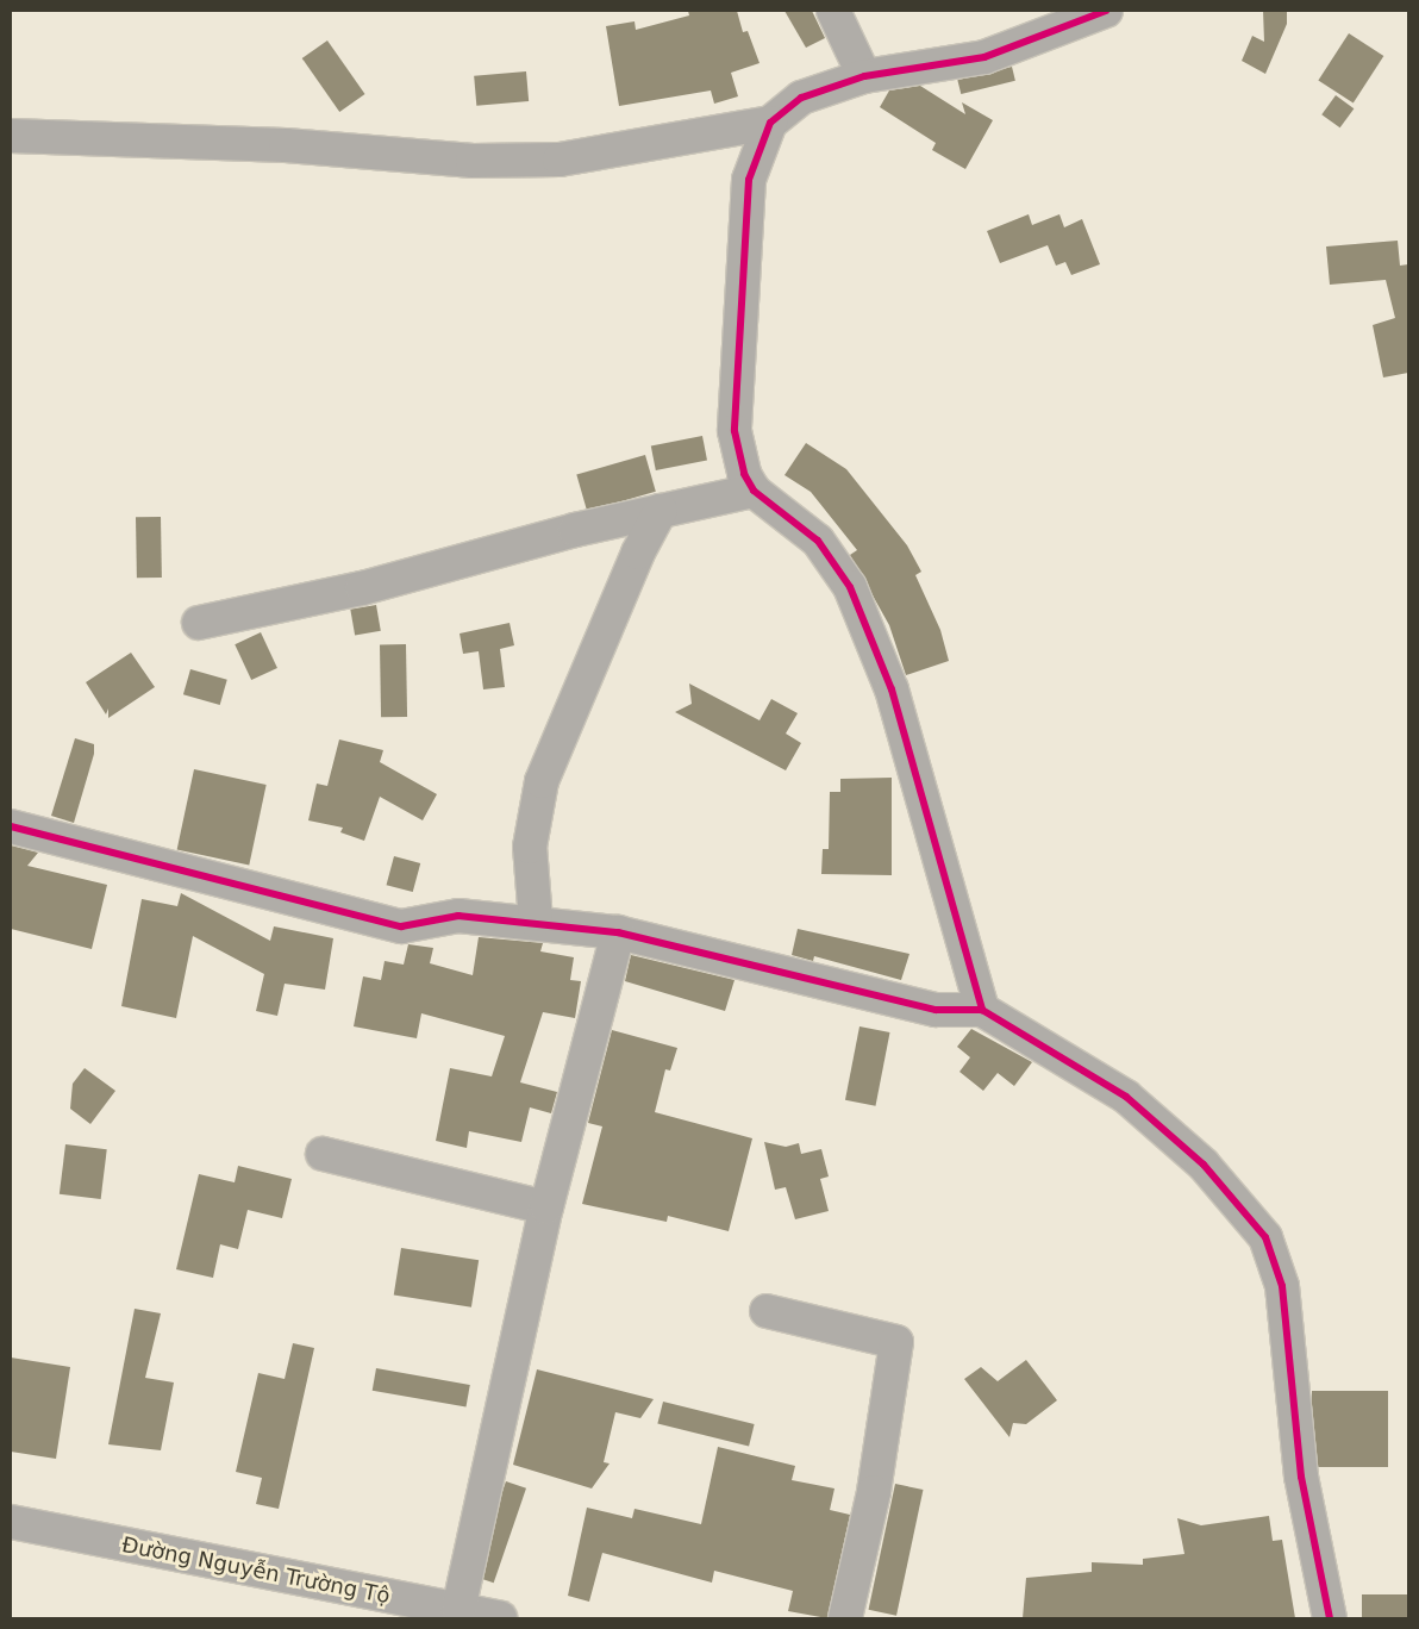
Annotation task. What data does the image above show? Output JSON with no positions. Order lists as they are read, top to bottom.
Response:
{
  "streets": {
    "street": ["Đường Nguyễn Trường Tộ"]
  }
}
